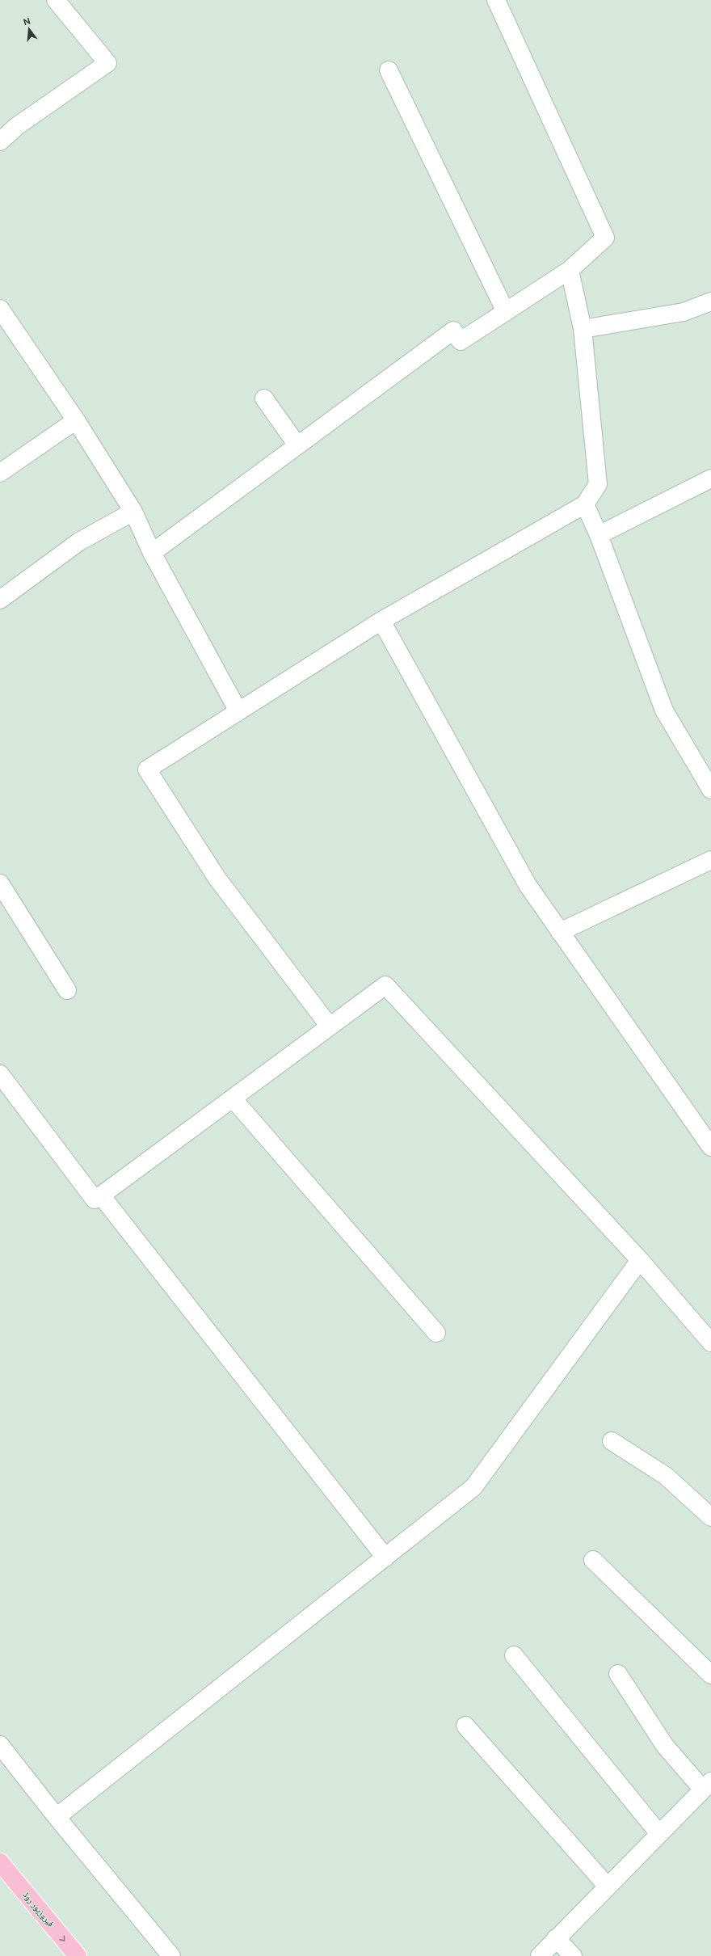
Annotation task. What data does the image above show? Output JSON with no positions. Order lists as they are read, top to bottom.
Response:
{
  "streets": {
    "highway": ["فیروزپور روڈ"]
  },
  "one_way": ["فیروزپور روڈ"],
  "north": "top"
}
